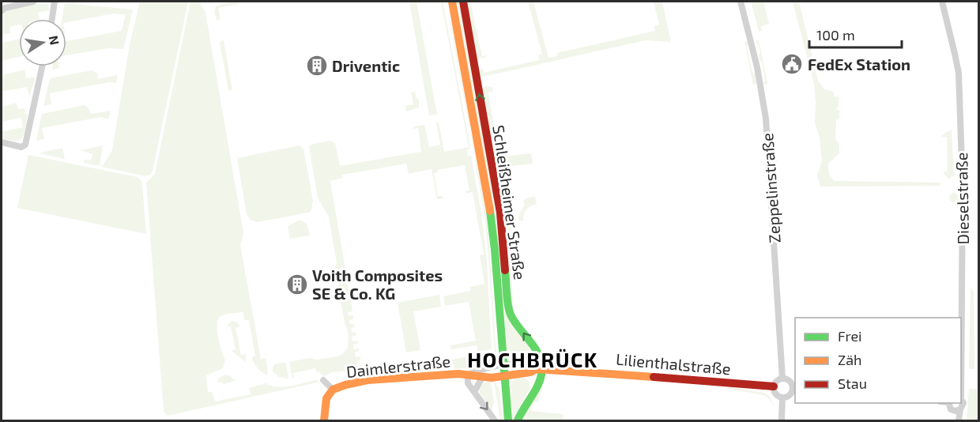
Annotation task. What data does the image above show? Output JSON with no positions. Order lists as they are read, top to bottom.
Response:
{
  "streets": {
    "street": [
      "Zeppelinstraße",
      "Dieselstraße",
      "Schleißheimer Straße",
      "Lilienthalstraße",
      "Daimlerstraße"
    ]
  },
  "crossings": [
    ["Zeppelinstraße", "Lilienthalstraße"],
    ["Schleißheimer Straße", "Lilienthalstraße"],
    ["Schleißheimer Straße", "Daimlerstraße"],
    ["Lilienthalstraße", "Daimlerstraße"]
  ],
  "districts": ["HOCHBRÜCK"],
  "places": {
    "public building": ["FedEx Station"],
    "building": ["Driventic", "Voith Composites SE & Co. KG"]
  },
  "legend": ["Frei", "Zäh", "Stau"],
  "scale_bar": "100 m",
  "north": "right"
}
